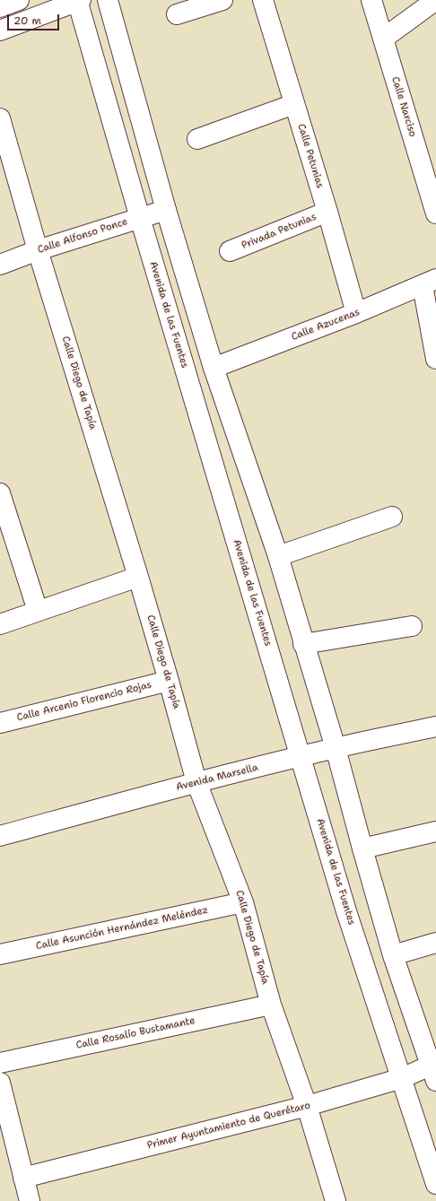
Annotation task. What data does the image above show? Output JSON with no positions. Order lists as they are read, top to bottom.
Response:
{
  "streets": {
    "street": [
      "Calle Narciso",
      "Calle Petunias",
      "Privada Petunias",
      "Calle Alfonso Ponce",
      "Avenida de las Fuentes",
      "Calle Azucenas",
      "Calle Diego de Tapía",
      "Calle Arcenio Florencio Rojas",
      "Avenida Marsella",
      "Calle Asunción Hernández Meléndez",
      "Calle Rosalío Bustamante",
      "Primer Ayuntamiento de Querétaro"
    ]
  },
  "crossings": [
    ["Calle Petunias", "Privada Petunias"],
    ["Calle Petunias", "Calle Azucenas"],
    ["Calle Alfonso Ponce", "Avenida de las Fuentes"],
    ["Calle Alfonso Ponce", "Calle Diego de Tapía"],
    ["Avenida de las Fuentes", "Avenida Marsella"],
    ["Avenida de las Fuentes", "Primer Ayuntamiento de Querétaro"],
    ["Calle Diego de Tapía", "Calle Arcenio Florencio Rojas"],
    ["Calle Diego de Tapía", "Avenida Marsella"],
    ["Calle Diego de Tapía", "Calle Asunción Hernández Meléndez"],
    ["Calle Diego de Tapía", "Calle Rosalío Bustamante"],
    ["Calle Diego de Tapía", "Primer Ayuntamiento de Querétaro"]
  ],
  "scale_bar": "20 m"
}
